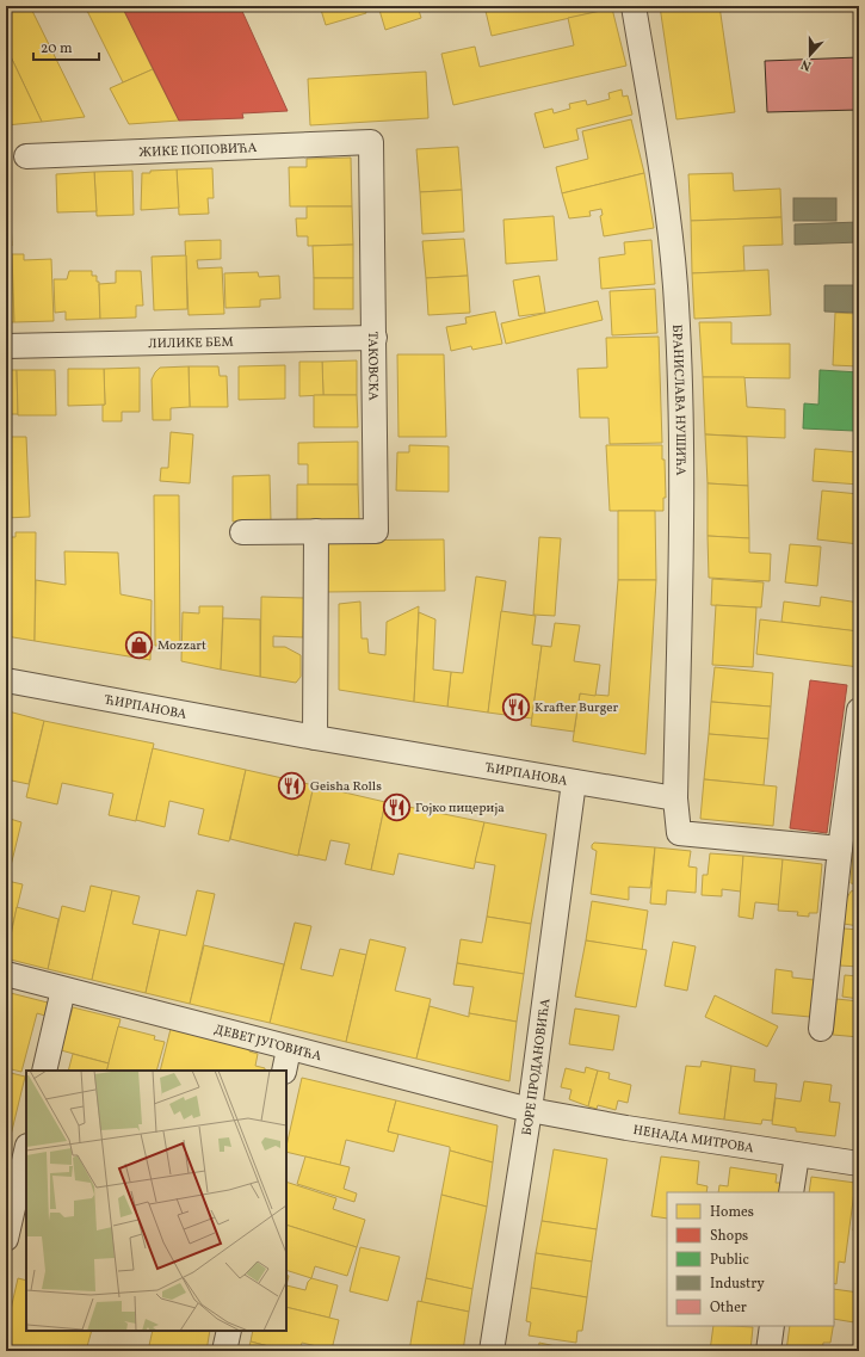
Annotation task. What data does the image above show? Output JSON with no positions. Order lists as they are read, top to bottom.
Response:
{
  "streets": {
    "street": [
      "ЖИКЕ ПОПОВИЋА",
      "ЛИЛИКЕ БЕМ",
      "ТАКОВСКА",
      "БРАНИСЛАВА НУШИЋА",
      "ЋИРПАНОВА",
      "ДЕВЕТ ЈУГОВИЋА",
      "БОРЕ ПРОДАНОВИЋА",
      "НЕНАДА МИТРОВА"
    ]
  },
  "crossings": [
    ["ЖИКЕ ПОПОВИЋА", "ТАКОВСКА"],
    ["ЛИЛИКЕ БЕМ", "ТАКОВСКА"],
    ["БРАНИСЛАВА НУШИЋА", "ЋИРПАНОВА"],
    ["ЋИРПАНОВА", "БОРЕ ПРОДАНОВИЋА"],
    ["ДЕВЕТ ЈУГОВИЋА", "БОРЕ ПРОДАНОВИЋА"],
    ["ДЕВЕТ ЈУГОВИЋА", "НЕНАДА МИТРОВА"],
    ["БОРЕ ПРОДАНОВИЋА", "НЕНАДА МИТРОВА"]
  ],
  "places": {
    "shop": ["Mozzart"],
    "restaurant": ["Krafter Burger", "Geisha Rolls", "Гојко пицерија"]
  },
  "legend": [
    "Homes",
    "Shops",
    "Public",
    "Industry",
    "Other"
  ],
  "scale_bar": "20 m",
  "north": "bottom"
}
